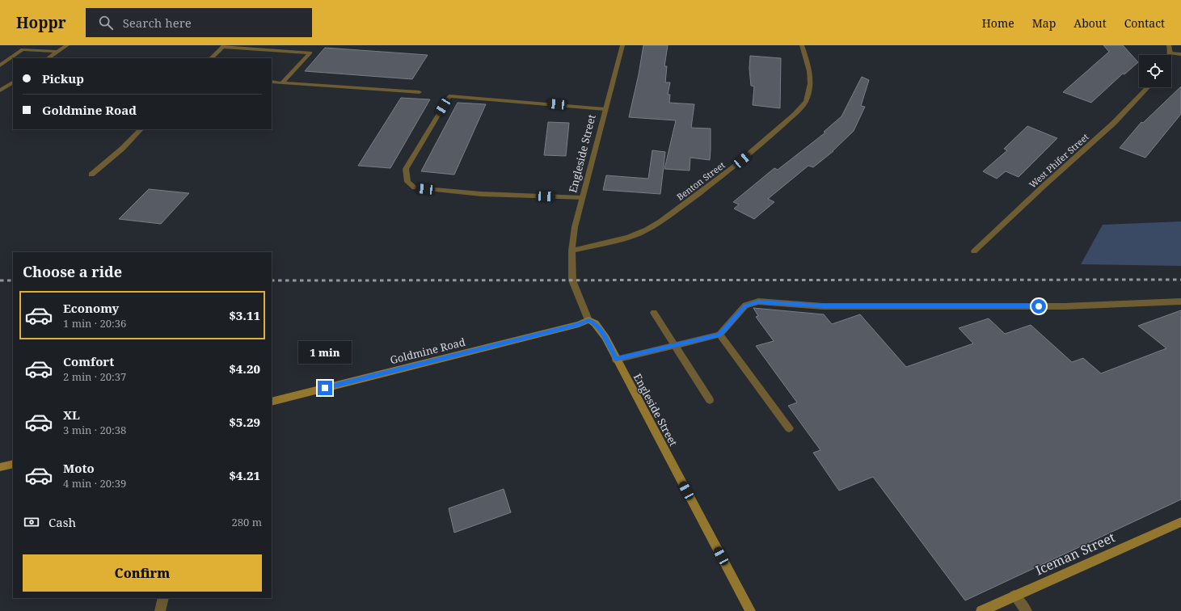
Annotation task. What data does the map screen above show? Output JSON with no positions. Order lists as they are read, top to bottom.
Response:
{
  "streets": {
    "main road": ["Engleside Street", "Goldmine Road", "Iceman Street"],
    "street": ["West Phifer Street", "Benton Street"]
  },
  "crossings": [
    ["Engleside Street", "Benton Street"],
    ["Engleside Street", "Goldmine Road"]
  ],
  "page": {
    "header": "Hoppr",
    "search": "Search here",
    "nav": [
      "Home",
      "Map",
      "About",
      "Contact"
    ],
    "banner": ["Pickup", "Goldmine Road"],
    "heading": "Choose a ride",
    "list": [
      {
        "name": "Economy",
        "note": "1 min · 20:36",
        "value": "$3.11"
      },
      {
        "name": "Comfort",
        "note": "2 min · 20:37",
        "value": "$4.20"
      },
      {
        "name": "XL",
        "note": "3 min · 20:38",
        "value": "$5.29"
      },
      {
        "name": "Moto",
        "note": "4 min · 20:39",
        "value": "$4.21"
      }
    ],
    "bubble": "1 min",
    "pay": ["Cash", "280 m"],
    "buttons": "Confirm"
  }
}
